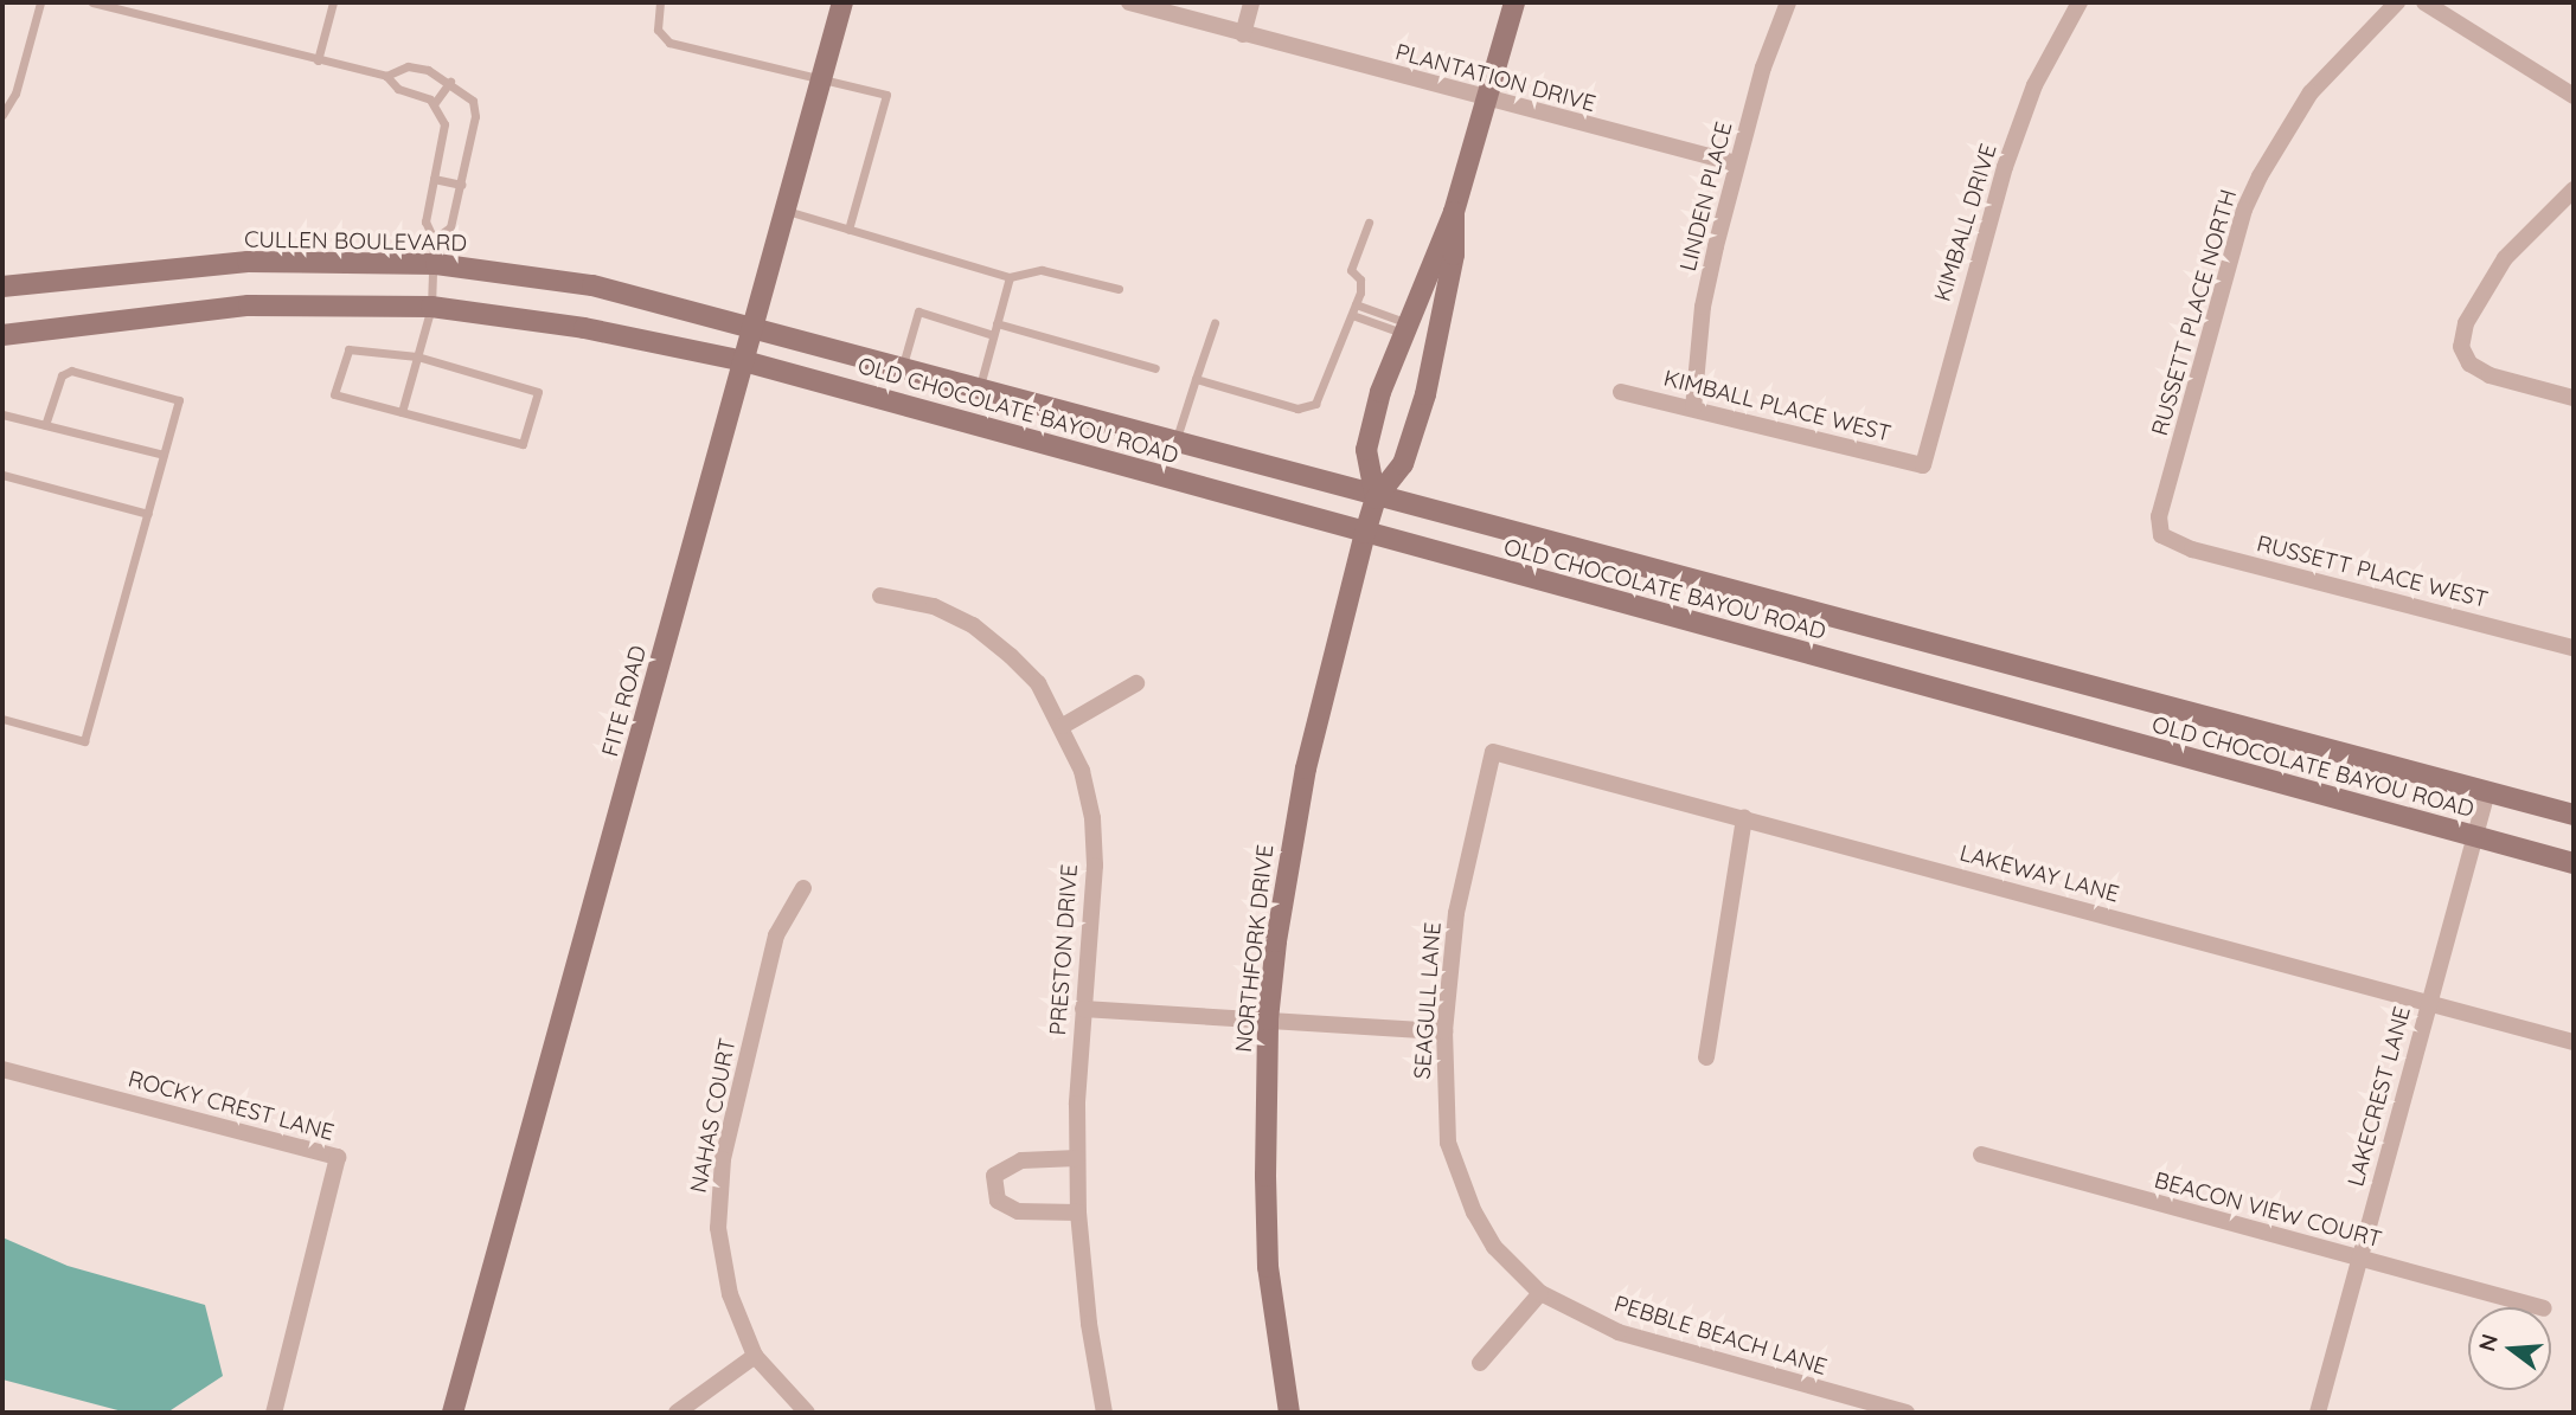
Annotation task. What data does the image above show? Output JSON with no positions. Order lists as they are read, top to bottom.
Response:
{
  "streets": {
    "main road": [
      "CULLEN BOULEVARD",
      "OLD CHOCOLATE BAYOU ROAD",
      "FITE ROAD",
      "NORTHFORK DRIVE"
    ],
    "street": [
      "PLANTATION DRIVE",
      "LINDEN PLACE",
      "KIMBALL DRIVE",
      "RUSSETT PLACE NORTH",
      "KIMBALL PLACE WEST",
      "RUSSETT PLACE WEST",
      "LAKEWAY LANE",
      "PRESTON DRIVE",
      "SEAGULL LANE",
      "LAKECREST LANE",
      "ROCKY CREST LANE",
      "NAHAS COURT",
      "BEACON VIEW COURT",
      "PEBBLE BEACH LANE"
    ]
  },
  "crossings": [
    ["PLANTATION DRIVE", "LINDEN PLACE"],
    ["PLANTATION DRIVE", "NORTHFORK DRIVE"],
    ["LINDEN PLACE", "KIMBALL PLACE WEST"],
    ["KIMBALL DRIVE", "KIMBALL PLACE WEST"],
    ["CULLEN BOULEVARD", "OLD CHOCOLATE BAYOU ROAD"],
    ["CULLEN BOULEVARD", "FITE ROAD"],
    ["RUSSETT PLACE NORTH", "RUSSETT PLACE WEST"],
    ["OLD CHOCOLATE BAYOU ROAD", "FITE ROAD"],
    ["OLD CHOCOLATE BAYOU ROAD", "NORTHFORK DRIVE"],
    ["OLD CHOCOLATE BAYOU ROAD", "LAKECREST LANE"],
    ["LAKEWAY LANE", "SEAGULL LANE"],
    ["LAKEWAY LANE", "LAKECREST LANE"],
    ["SEAGULL LANE", "PEBBLE BEACH LANE"],
    ["LAKECREST LANE", "BEACON VIEW COURT"]
  ],
  "north": "left"
}
